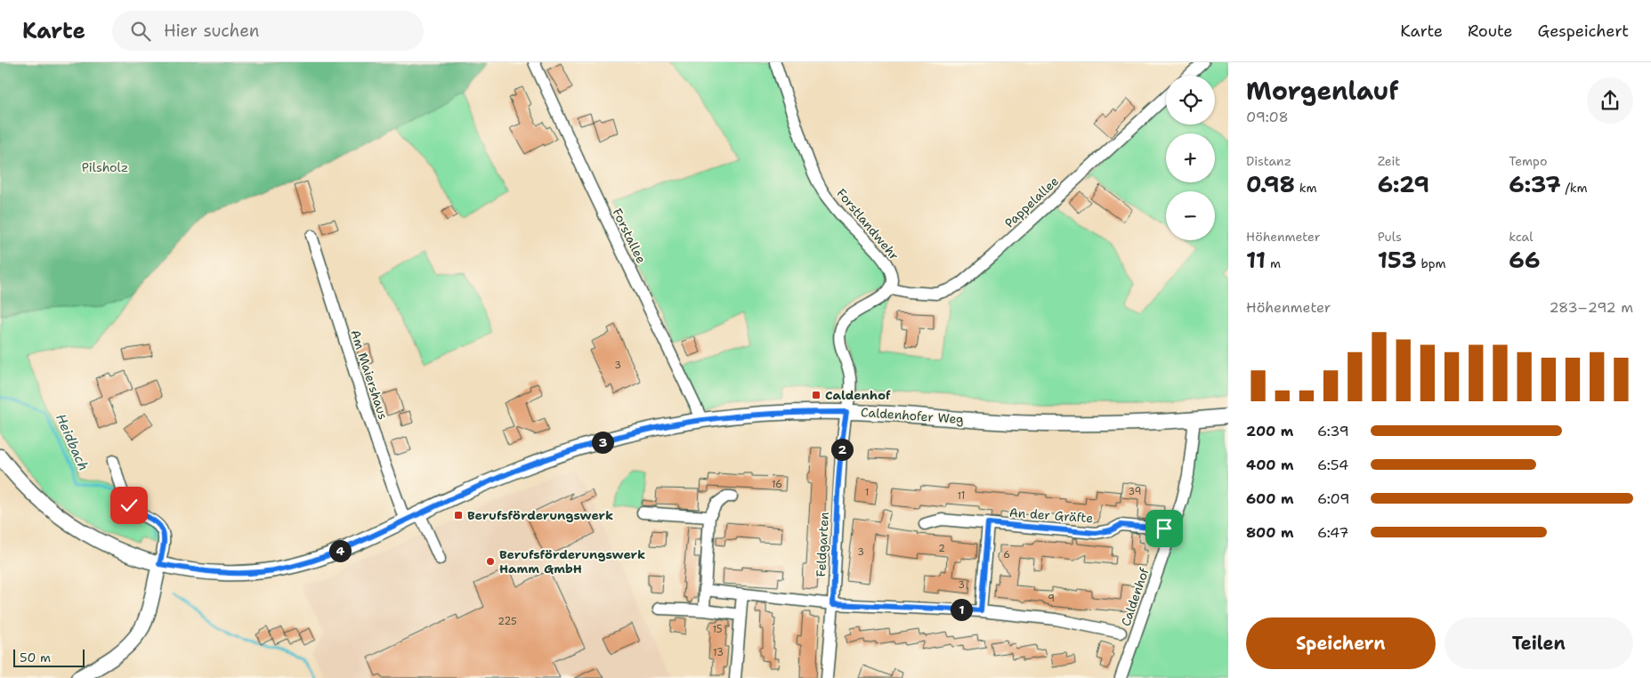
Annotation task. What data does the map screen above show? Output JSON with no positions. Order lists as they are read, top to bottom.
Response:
{
  "streets": {
    "main road": ["Caldenhofer Weg"],
    "street": [
      "Pappelallee",
      "Forstlandwehr",
      "Forstallee",
      "Am Maiershaus",
      "An der Gräfte",
      "Feldgarten",
      "Caldenhof"
    ]
  },
  "crossings": [
    ["Pappelallee", "Forstlandwehr"],
    ["Forstallee", "Caldenhofer Weg"],
    ["Am Maiershaus", "Caldenhofer Weg"],
    ["Caldenhofer Weg", "Feldgarten"],
    ["Caldenhofer Weg", "Caldenhof"],
    ["Feldgarten", "Caldenhof"]
  ],
  "water": ["Heidbach"],
  "parks": ["Pilsholz"],
  "places": {
    "transit": ["Caldenhof", "Berufsförderungswerk"],
    "other": ["Berufsförderungswerk Hamm GmbH"]
  },
  "house_numbers": [
    "3",
    "16",
    "39",
    "1",
    "11",
    "2",
    "3",
    "6",
    "3",
    "9",
    "225",
    "15",
    "13"
  ],
  "scale_bar": "50 m",
  "page": {
    "header": "Karte",
    "search": "Hier suchen",
    "nav": ["Karte", "Route", "Gespeichert"],
    "heading": ["Morgenlauf", "09:08"],
    "map_buttons": ["+", "−"],
    "stats": [
      ["Distanz", "0.98 km"],
      ["Zeit", "6:29"],
      ["Tempo", "6:37 /km"],
      ["Höhenmeter", "11 m"],
      ["Puls", "153 bpm"],
      ["kcal", "66"]
    ],
    "chart": ["Höhenmeter", "283–292 m"],
    "list": [
      {
        "name": "200 m",
        "note": "6:39"
      },
      {
        "name": "400 m",
        "note": "6:54"
      },
      {
        "name": "600 m",
        "note": "6:09"
      },
      {
        "name": "800 m",
        "note": "6:47"
      }
    ],
    "pins": [
      "3",
      "2",
      "4",
      "1"
    ],
    "buttons": ["Speichern", "Teilen"],
    "scale": "50 m"
  }
}
